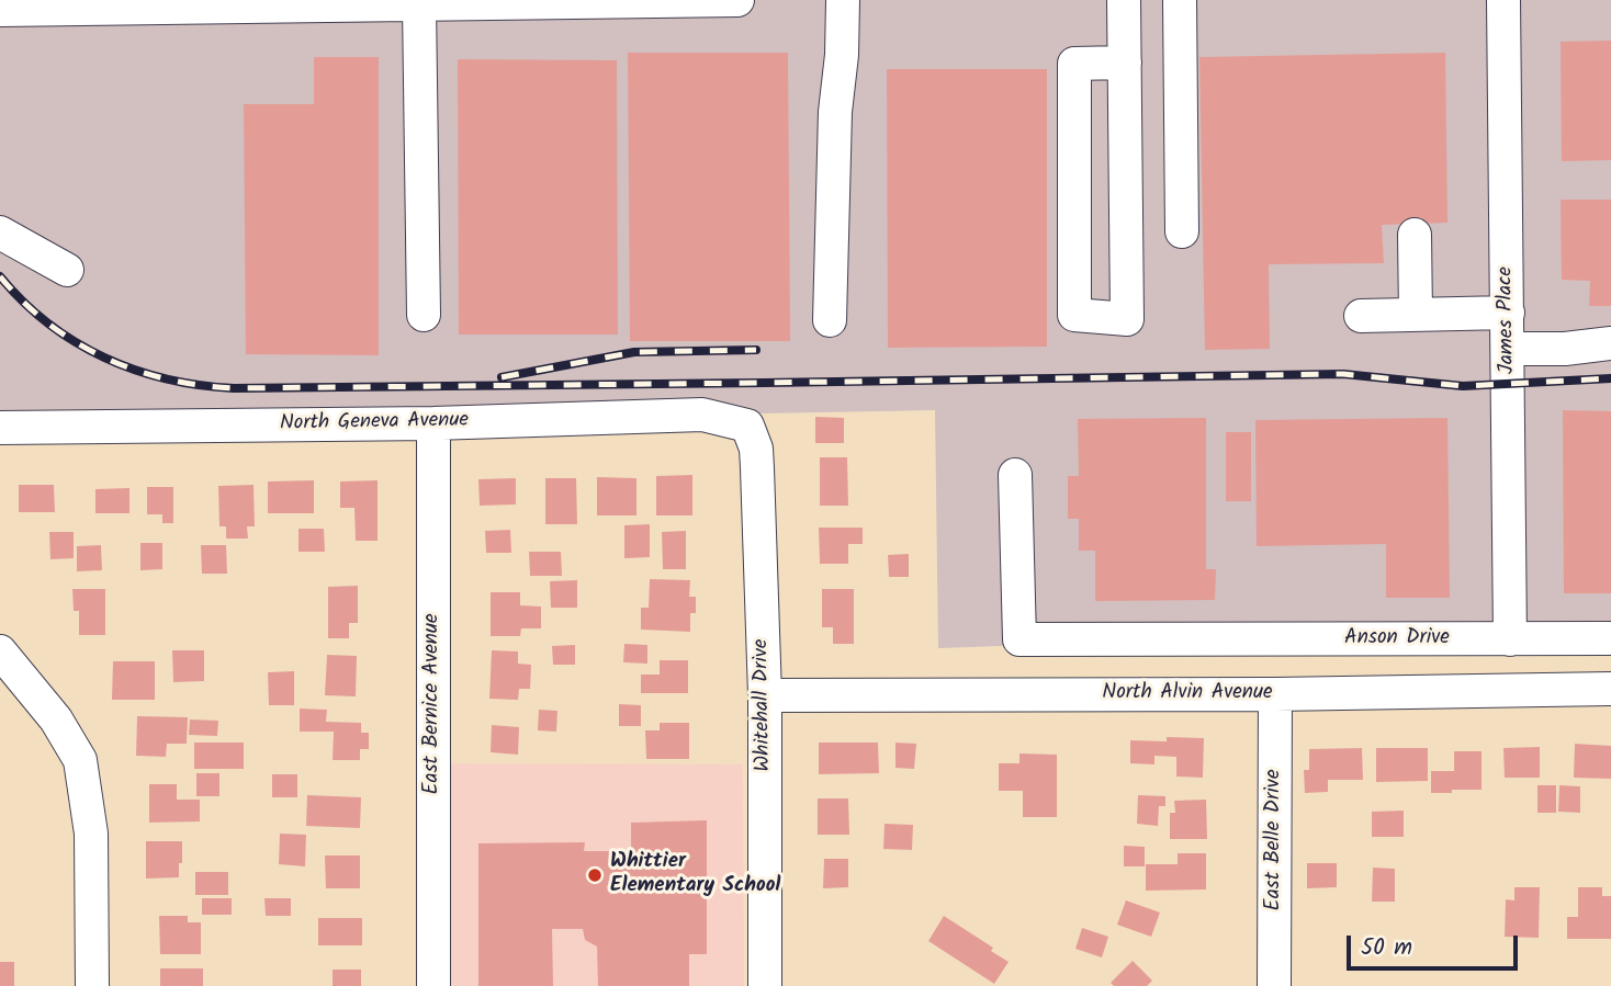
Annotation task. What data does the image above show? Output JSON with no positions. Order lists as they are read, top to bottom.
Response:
{
  "streets": {
    "street": [
      "James Place",
      "North Geneva Avenue",
      "Anson Drive",
      "North Alvin Avenue",
      "East Bernice Avenue",
      "Whitehall Drive",
      "East Belle Drive"
    ]
  },
  "crossings": [
    ["James Place", "Anson Drive"],
    ["North Geneva Avenue", "East Bernice Avenue"],
    ["North Geneva Avenue", "Whitehall Drive"],
    ["North Alvin Avenue", "Whitehall Drive"],
    ["North Alvin Avenue", "East Belle Drive"]
  ],
  "places": ["Whittier Elementary School"],
  "scale_bar": "50 m"
}
